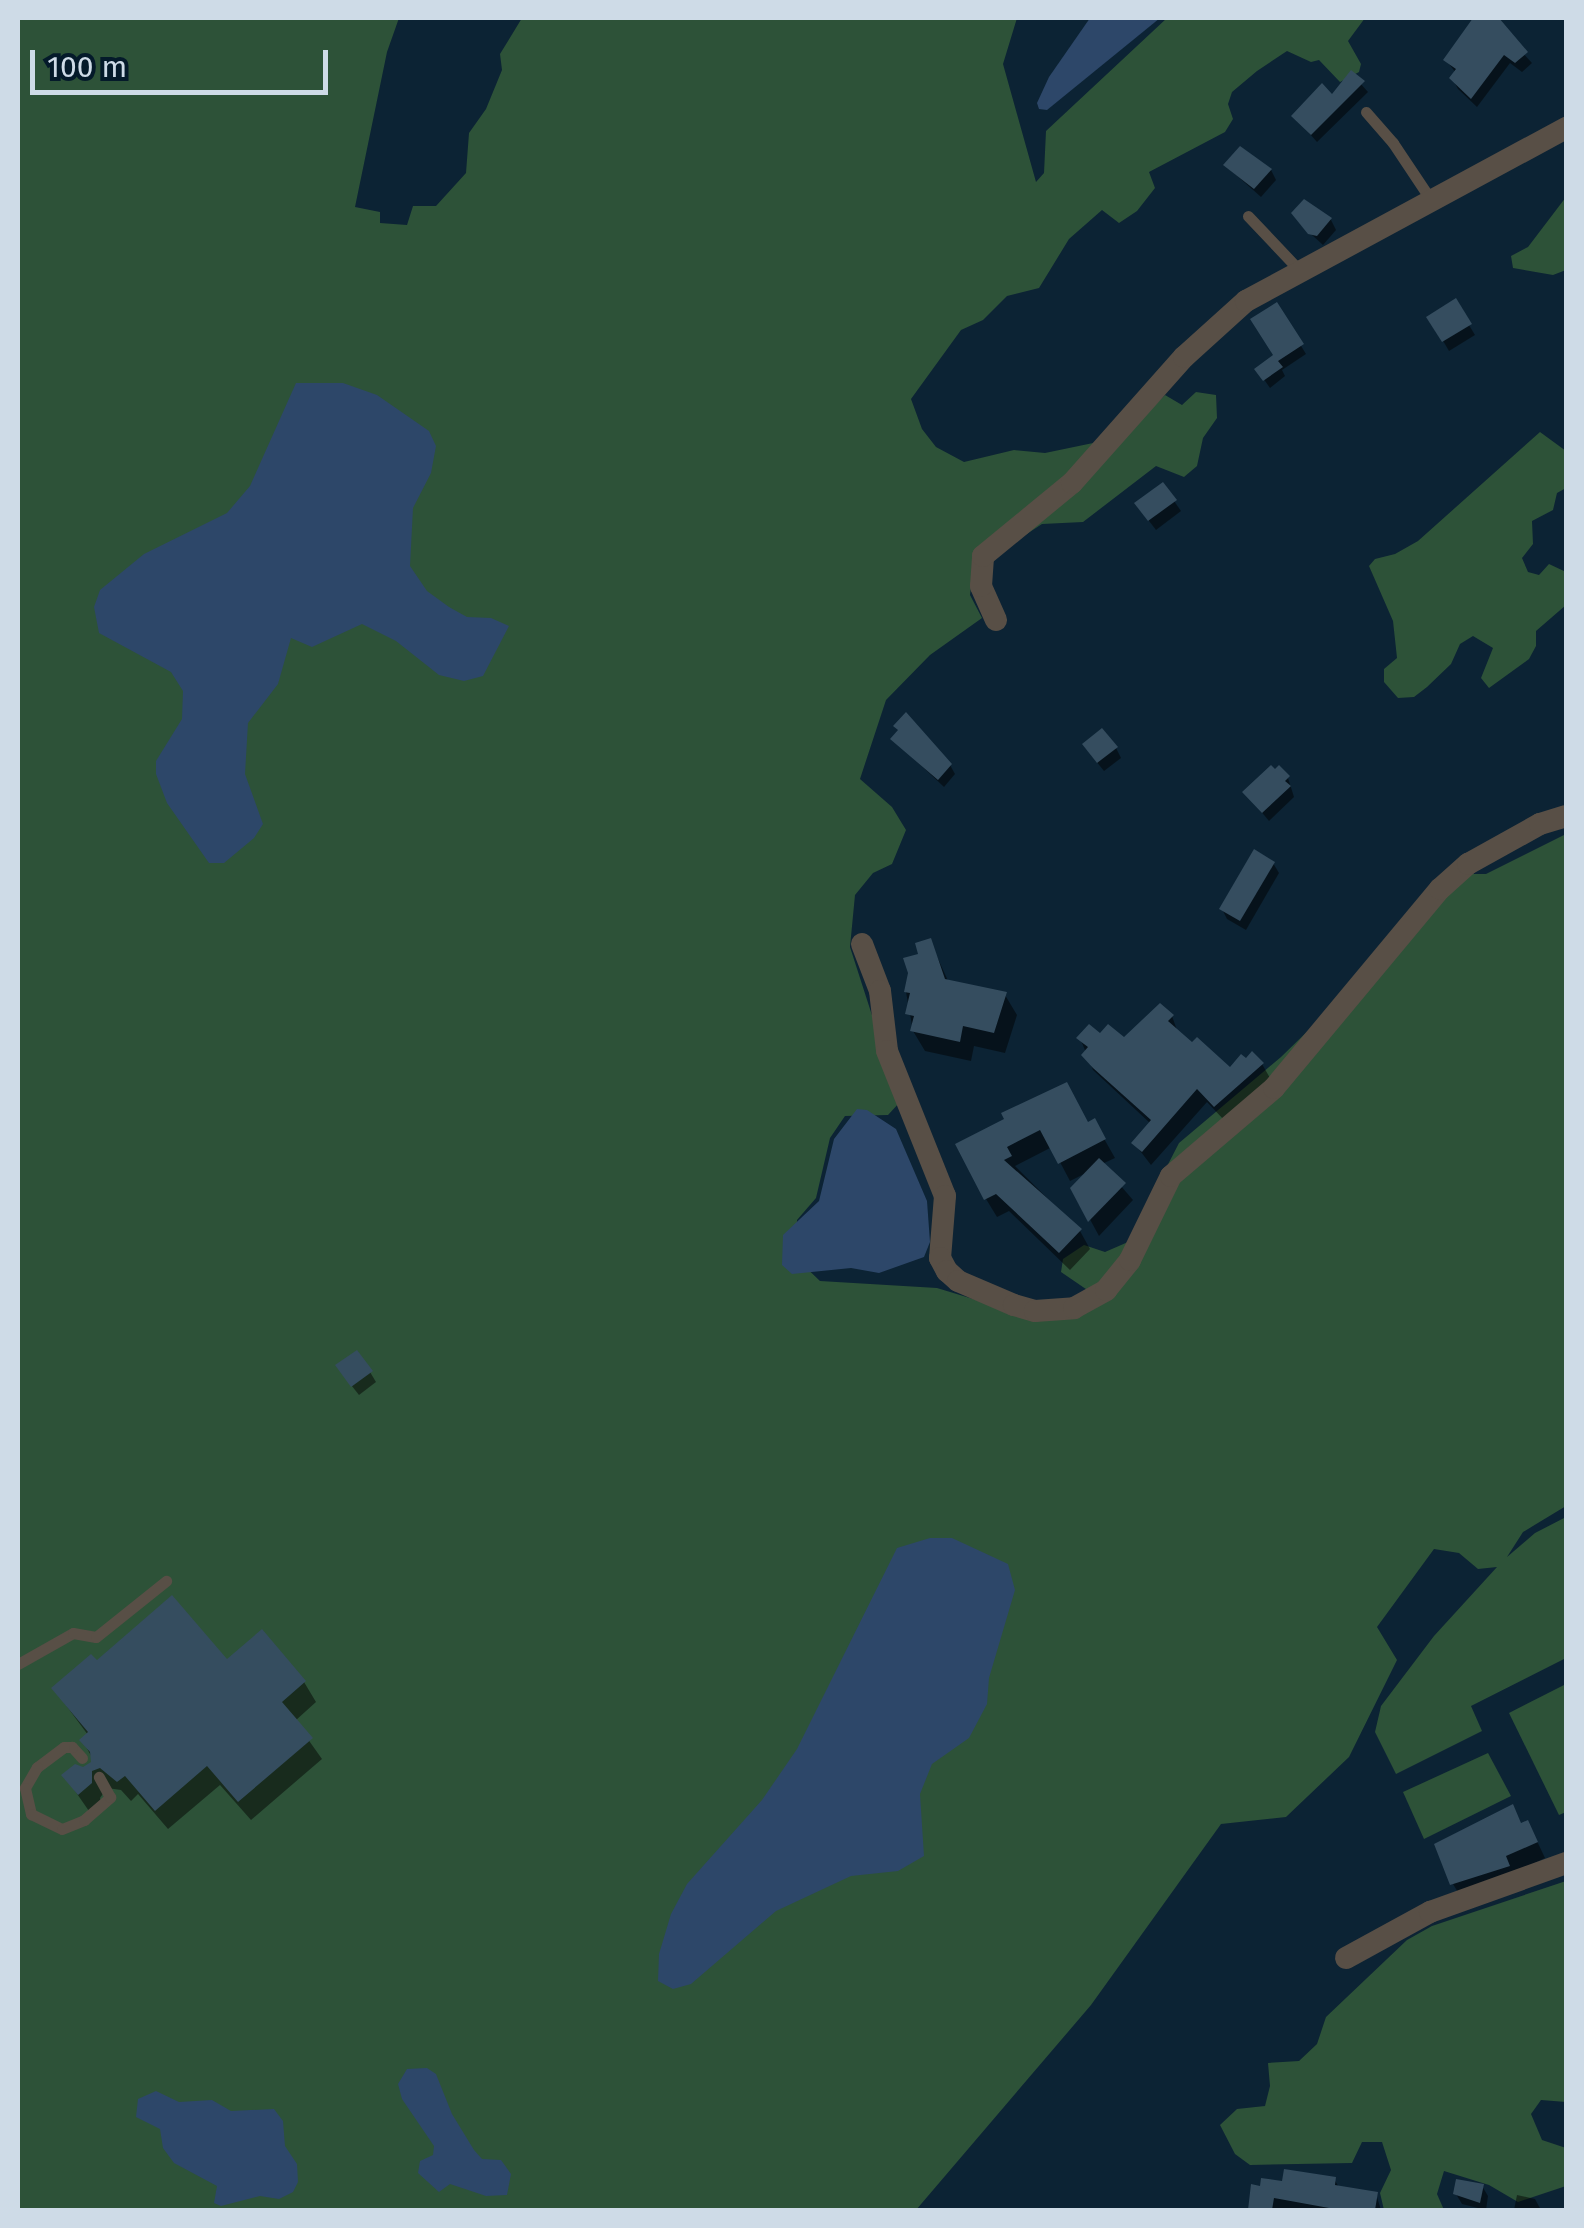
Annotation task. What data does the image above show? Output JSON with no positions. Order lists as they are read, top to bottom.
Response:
{
  "scale_bar": "100 m"
}
